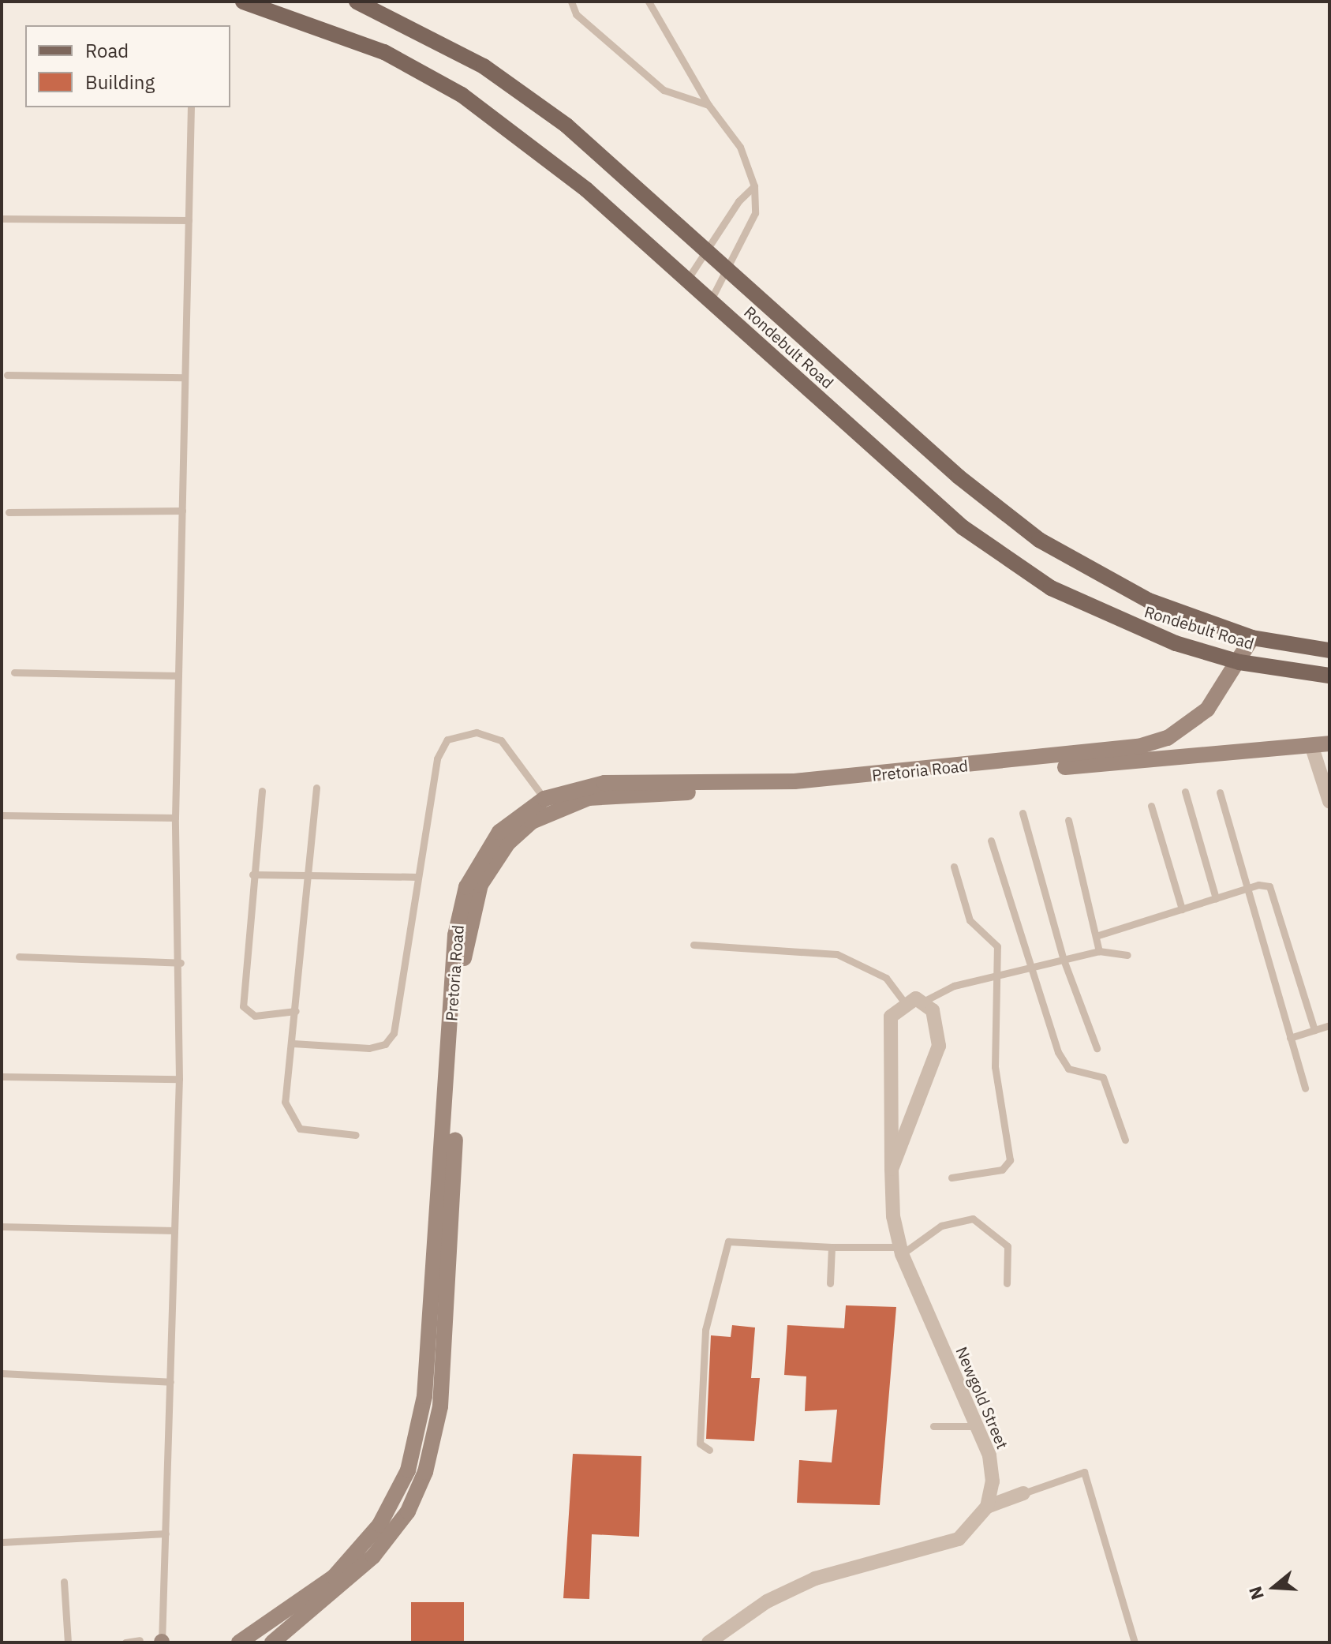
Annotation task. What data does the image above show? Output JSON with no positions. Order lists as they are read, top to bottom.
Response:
{
  "streets": {
    "main road": ["Rondebult Road"],
    "street": ["Pretoria Road", "Newgold Street"]
  },
  "legend": ["Road", "Building"],
  "north": "left"
}
